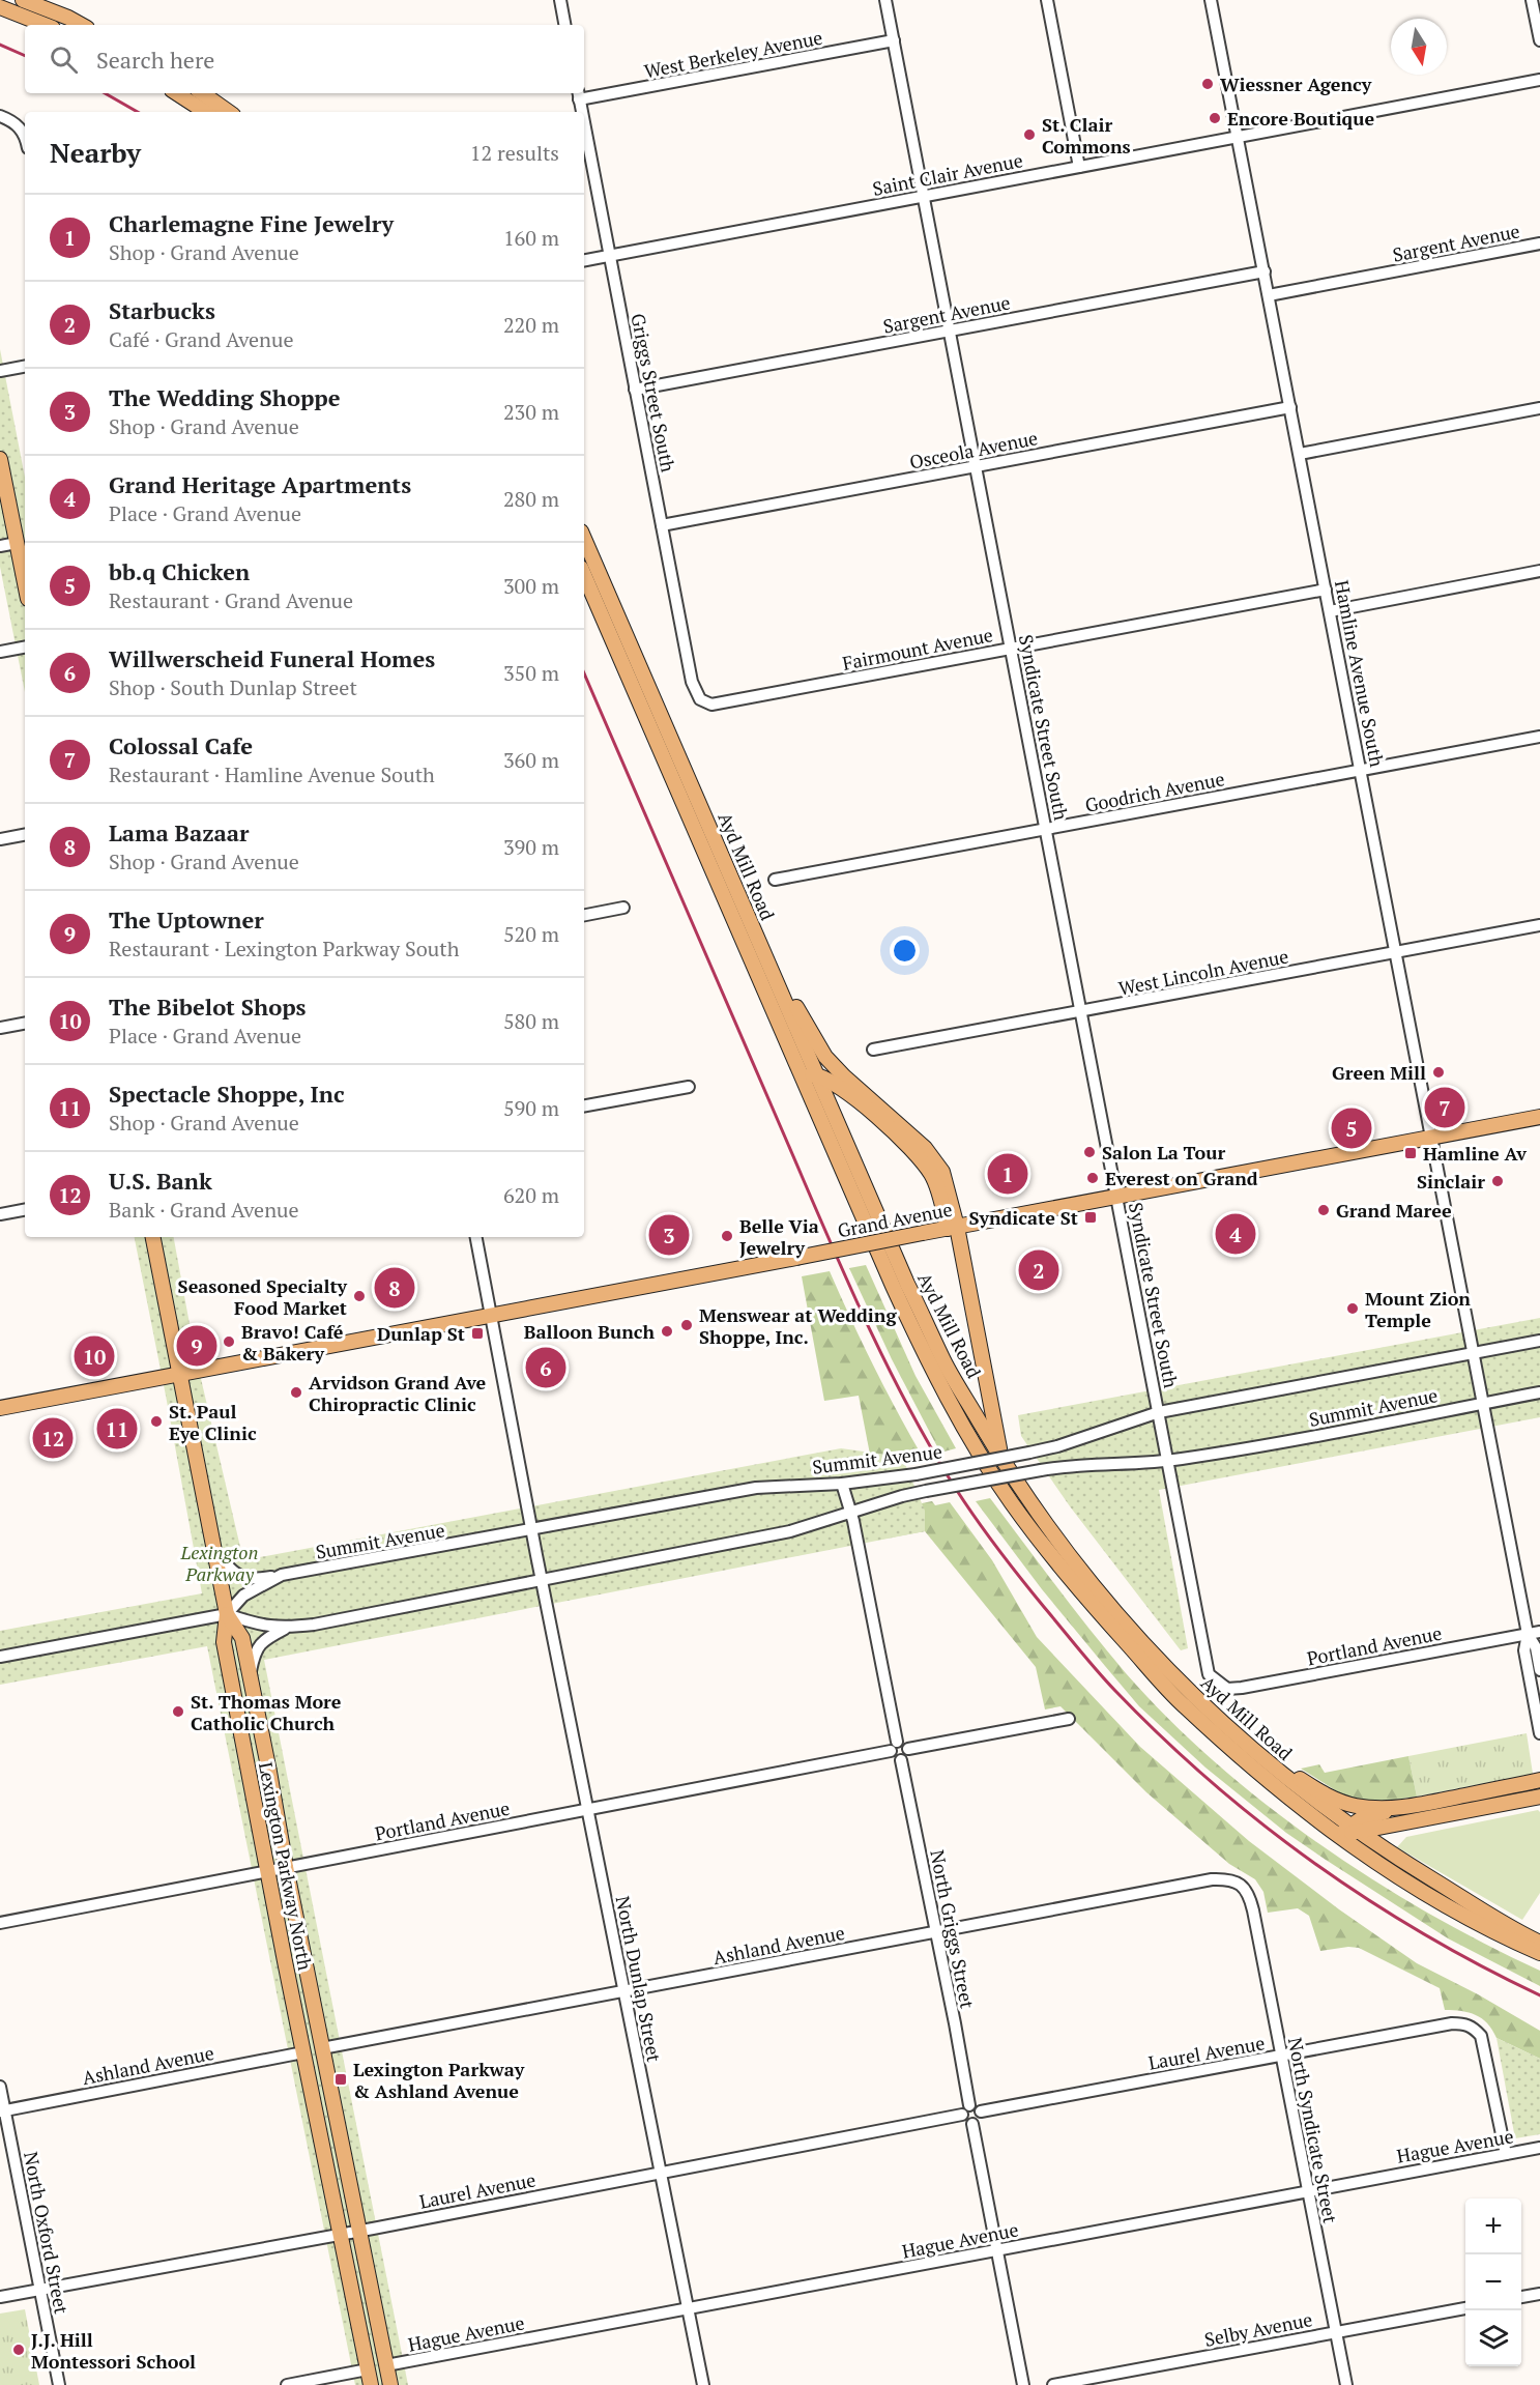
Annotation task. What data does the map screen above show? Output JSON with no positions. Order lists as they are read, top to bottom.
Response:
{
  "streets": {
    "main road": ["Ayd Mill Road", "Grand Avenue", "Lexington Parkway North"],
    "street": [
      "West Berkeley Avenue",
      "Saint Clair Avenue",
      "Sargent Avenue",
      "Griggs Street South",
      "Osceola Avenue",
      "Fairmount Avenue",
      "Hamline Avenue South",
      "Syndicate Street South",
      "Goodrich Avenue",
      "West Lincoln Avenue",
      "Summit Avenue",
      "Portland Avenue",
      "North Griggs Street",
      "Ashland Avenue",
      "North Dunlap Street",
      "Laurel Avenue",
      "North Syndicate Street",
      "Hague Avenue",
      "North Oxford Street",
      "Selby Avenue"
    ]
  },
  "crossings": [
    ["West Berkeley Avenue", "Griggs Street South"],
    ["West Berkeley Avenue", "Syndicate Street South"],
    ["Saint Clair Avenue", "Griggs Street South"],
    ["Saint Clair Avenue", "Hamline Avenue South"],
    ["Saint Clair Avenue", "Syndicate Street South"],
    ["Sargent Avenue", "Griggs Street South"],
    ["Sargent Avenue", "Hamline Avenue South"],
    ["Sargent Avenue", "Syndicate Street South"],
    ["Griggs Street South", "Osceola Avenue"],
    ["Griggs Street South", "Fairmount Avenue"],
    ["Osceola Avenue", "Hamline Avenue South"],
    ["Osceola Avenue", "Syndicate Street South"],
    ["Fairmount Avenue", "Hamline Avenue South"],
    ["Fairmount Avenue", "Syndicate Street South"],
    ["Hamline Avenue South", "Goodrich Avenue"],
    ["Hamline Avenue South", "West Lincoln Avenue"],
    ["Hamline Avenue South", "Grand Avenue"],
    ["Hamline Avenue South", "Summit Avenue"],
    ["Hamline Avenue South", "Portland Avenue"],
    ["Syndicate Street South", "Goodrich Avenue"],
    ["Syndicate Street South", "West Lincoln Avenue"],
    ["Syndicate Street South", "Grand Avenue"],
    ["Syndicate Street South", "Summit Avenue"],
    ["Syndicate Street South", "Portland Avenue"],
    ["Grand Avenue", "North Dunlap Street"],
    ["Summit Avenue", "Portland Avenue"],
    ["Summit Avenue", "Lexington Parkway North"],
    ["Summit Avenue", "North Dunlap Street"],
    ["Portland Avenue", "Lexington Parkway North"],
    ["Portland Avenue", "North Griggs Street"],
    ["Portland Avenue", "North Dunlap Street"],
    ["Lexington Parkway North", "Ashland Avenue"],
    ["Lexington Parkway North", "Laurel Avenue"],
    ["Lexington Parkway North", "Hague Avenue"],
    ["North Griggs Street", "Ashland Avenue"],
    ["North Griggs Street", "Laurel Avenue"],
    ["Ashland Avenue", "North Dunlap Street"],
    ["Ashland Avenue", "North Syndicate Street"],
    ["Ashland Avenue", "North Oxford Street"],
    ["North Dunlap Street", "Laurel Avenue"],
    ["North Dunlap Street", "Hague Avenue"],
    ["Laurel Avenue", "North Syndicate Street"],
    ["Laurel Avenue", "Hague Avenue"],
    ["Laurel Avenue", "North Oxford Street"],
    ["North Syndicate Street", "Hague Avenue"],
    ["North Syndicate Street", "Selby Avenue"]
  ],
  "parks": ["Lexington Parkway"],
  "places": {
    "other": [
      "Wiessner Agency",
      "Encore Boutique",
      "St. Clair Commons",
      "Green Mill",
      "Salon La Tour",
      "Everest on Grand",
      "Sinclair",
      "Grand Maree",
      "Belle Via Jewelry",
      "Seasoned Specialty Food Market",
      "Mount Zion Temple",
      "Menswear at Wedding Shoppe, Inc.",
      "Balloon Bunch",
      "Bravo! Café & Bakery",
      "Arvidson Grand Ave Chiropractic Clinic",
      "St. Paul Eye Clinic",
      "St. Thomas More Catholic Church",
      "J.J. Hill Montessori School"
    ],
    "transit": [
      "Hamline Av",
      "Syndicate St",
      "Dunlap St",
      "Lexington Parkway & Ashland Avenue"
    ]
  },
  "north": "bottom",
  "page": {
    "search": "Search here",
    "heading": ["Nearby", "12 results"],
    "list": [
      {
        "mark": "1",
        "name": "Charlemagne Fine Jewelry",
        "note": "Shop · Grand Avenue",
        "value": "160 m"
      },
      {
        "mark": "2",
        "name": "Starbucks",
        "note": "Café · Grand Avenue",
        "value": "220 m"
      },
      {
        "mark": "3",
        "name": "The Wedding Shoppe",
        "note": "Shop · Grand Avenue",
        "value": "230 m"
      },
      {
        "mark": "4",
        "name": "Grand Heritage Apartments",
        "note": "Place · Grand Avenue",
        "value": "280 m"
      },
      {
        "mark": "5",
        "name": "bb.q Chicken",
        "note": "Restaurant · Grand Avenue",
        "value": "300 m"
      },
      {
        "mark": "6",
        "name": "Willwerscheid Funeral Homes",
        "note": "Shop · South Dunlap Street",
        "value": "350 m"
      },
      {
        "mark": "7",
        "name": "Colossal Cafe",
        "note": "Restaurant · Hamline Avenue South",
        "value": "360 m"
      },
      {
        "mark": "8",
        "name": "Lama Bazaar",
        "note": "Shop · Grand Avenue",
        "value": "390 m"
      },
      {
        "mark": "9",
        "name": "The Uptowner",
        "note": "Restaurant · Lexington Parkway South",
        "value": "520 m"
      },
      {
        "mark": "10",
        "name": "The Bibelot Shops",
        "note": "Place · Grand Avenue",
        "value": "580 m"
      },
      {
        "mark": "11",
        "name": "Spectacle Shoppe, Inc",
        "note": "Shop · Grand Avenue",
        "value": "590 m"
      },
      {
        "mark": "12",
        "name": "U.S. Bank",
        "note": "Bank · Grand Avenue",
        "value": "620 m"
      }
    ],
    "pins": [
      "7",
      "5",
      "1",
      "4",
      "3",
      "2",
      "8",
      "9",
      "10",
      "6",
      "11",
      "12"
    ],
    "map_buttons": ["+", "−"]
  }
}
